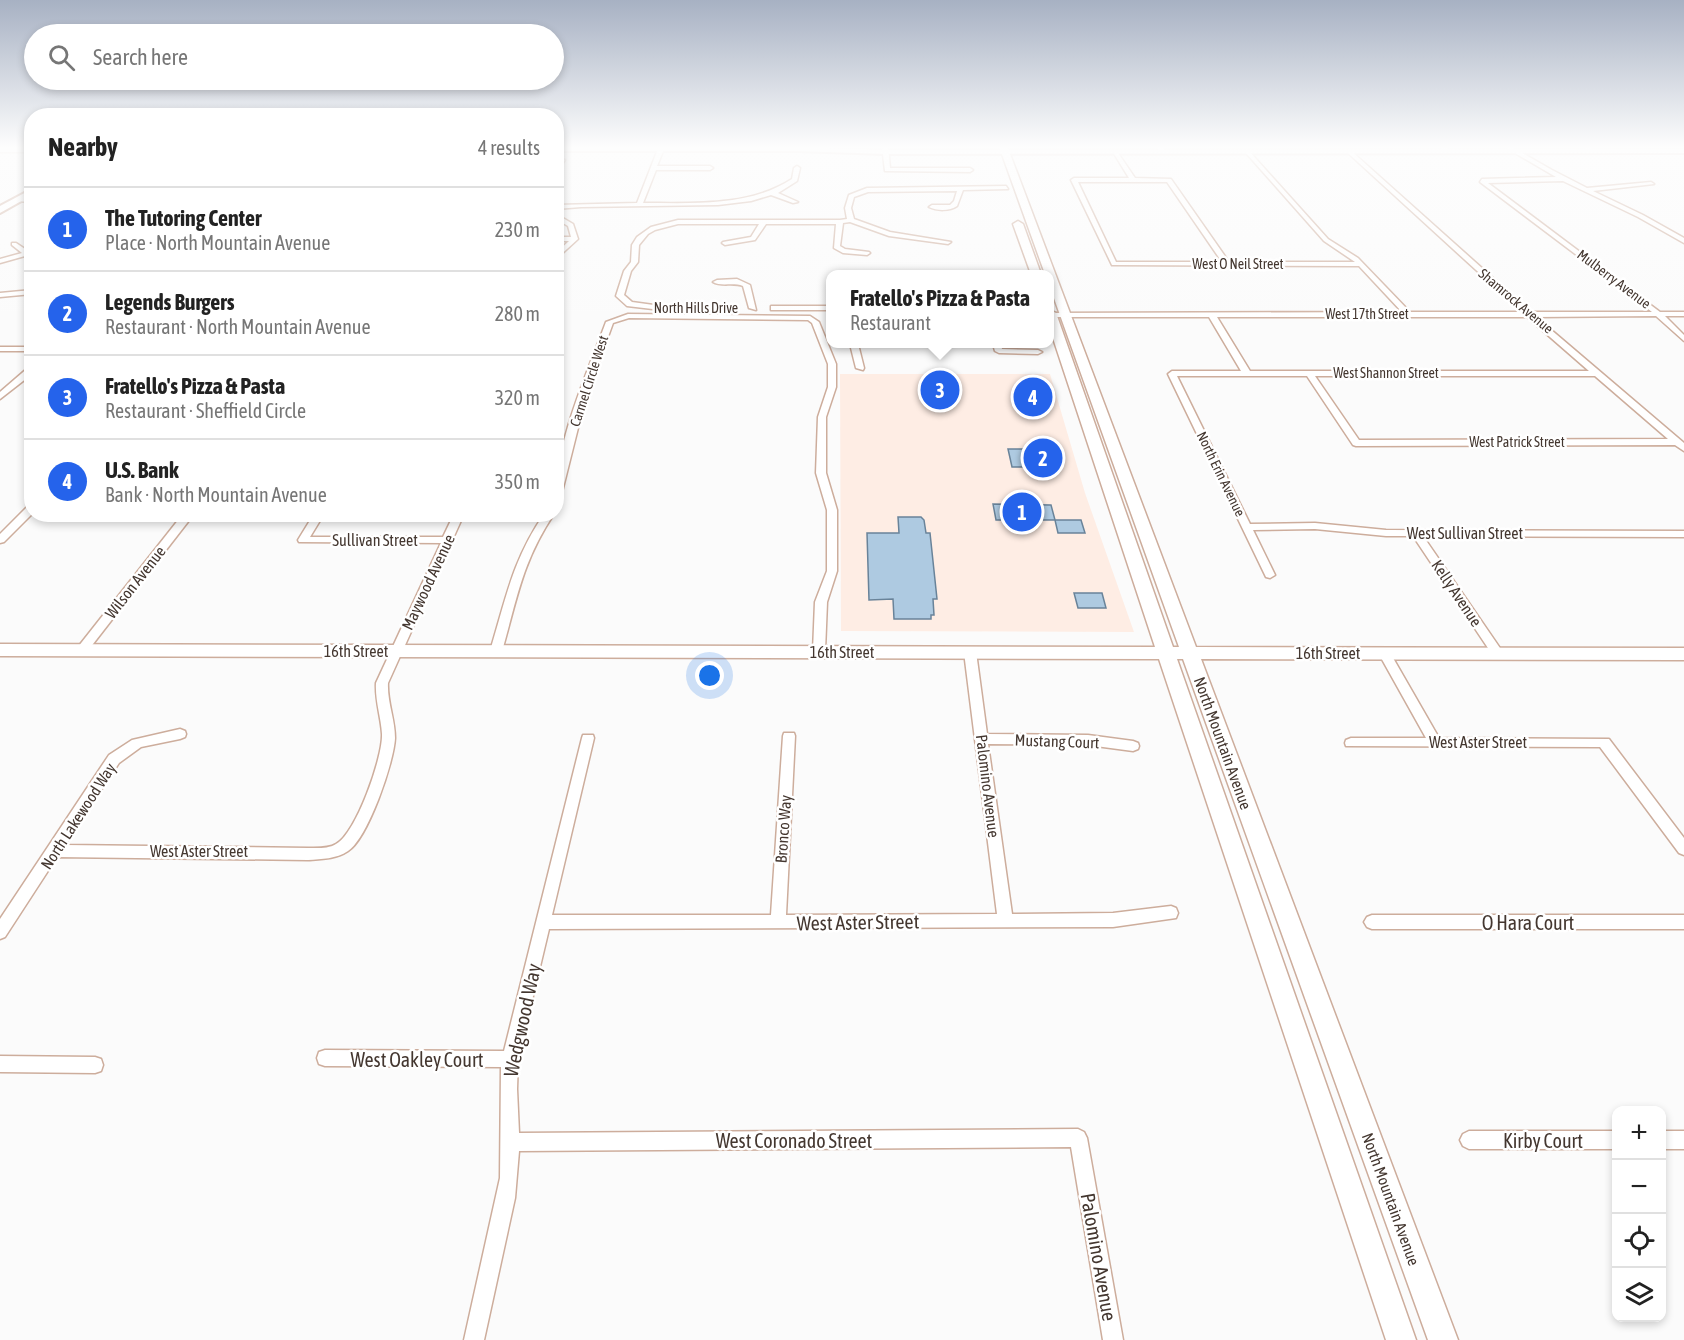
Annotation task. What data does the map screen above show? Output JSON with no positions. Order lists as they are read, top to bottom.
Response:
{
  "streets": {
    "main road": ["16th Street", "North Mountain Avenue"],
    "street": [
      "West O Neil Street",
      "Mulberry Avenue",
      "Shamrock Avenue",
      "North Hills Drive",
      "West 17th Street",
      "West Shannon Street",
      "Carmel Circle West",
      "West Patrick Street",
      "North Erin Avenue",
      "West Sullivan Street",
      "Sullivan Street",
      "Wilson Avenue",
      "Maywood Avenue",
      "Kelly Avenue",
      "Mustang Court",
      "West Aster Street",
      "Palomino Avenue",
      "North Lakewood Way",
      "Bronco Way",
      "O Hara Court",
      "Wedgwood Way",
      "West Oakley Court",
      "West Coronado Street",
      "Kirby Court"
    ]
  },
  "crossings": [
    ["Mulberry Avenue", "West 17th Street"],
    ["Shamrock Avenue", "West 17th Street"],
    ["Shamrock Avenue", "West Shannon Street"],
    ["Shamrock Avenue", "West Patrick Street"],
    ["West 17th Street", "North Mountain Avenue"],
    ["West Shannon Street", "West Patrick Street"],
    ["West Shannon Street", "North Erin Avenue"],
    ["Carmel Circle West", "16th Street"],
    ["North Erin Avenue", "West Sullivan Street"],
    ["West Sullivan Street", "Kelly Avenue"],
    ["Sullivan Street", "Maywood Avenue"],
    ["Wilson Avenue", "16th Street"],
    ["Maywood Avenue", "16th Street"],
    ["Maywood Avenue", "West Aster Street"],
    ["Kelly Avenue", "16th Street"],
    ["16th Street", "North Mountain Avenue"],
    ["16th Street", "Palomino Avenue"],
    ["Mustang Court", "Palomino Avenue"],
    ["West Aster Street", "Palomino Avenue"],
    ["West Aster Street", "North Lakewood Way"],
    ["West Aster Street", "Bronco Way"],
    ["West Aster Street", "Wedgwood Way"],
    ["Palomino Avenue", "West Coronado Street"],
    ["Wedgwood Way", "West Oakley Court"],
    ["Wedgwood Way", "West Coronado Street"]
  ],
  "page": {
    "search": "Search here",
    "heading": ["Nearby", "4 results"],
    "list": [
      {
        "mark": "1",
        "name": "The Tutoring Center",
        "note": "Place · North Mountain Avenue",
        "value": "230 m"
      },
      {
        "mark": "2",
        "name": "Legends Burgers",
        "note": "Restaurant · North Mountain Avenue",
        "value": "280 m"
      },
      {
        "mark": "3",
        "name": "Fratello's Pizza & Pasta",
        "note": "Restaurant · Sheffield Circle",
        "value": "320 m"
      },
      {
        "mark": "4",
        "name": "U.S. Bank",
        "note": "Bank · North Mountain Avenue",
        "value": "350 m"
      }
    ],
    "popup": ["Fratello's Pizza & Pasta", "Restaurant"],
    "pins": [
      "3",
      "4",
      "2",
      "1"
    ],
    "map_buttons": ["+", "−"]
  }
}
